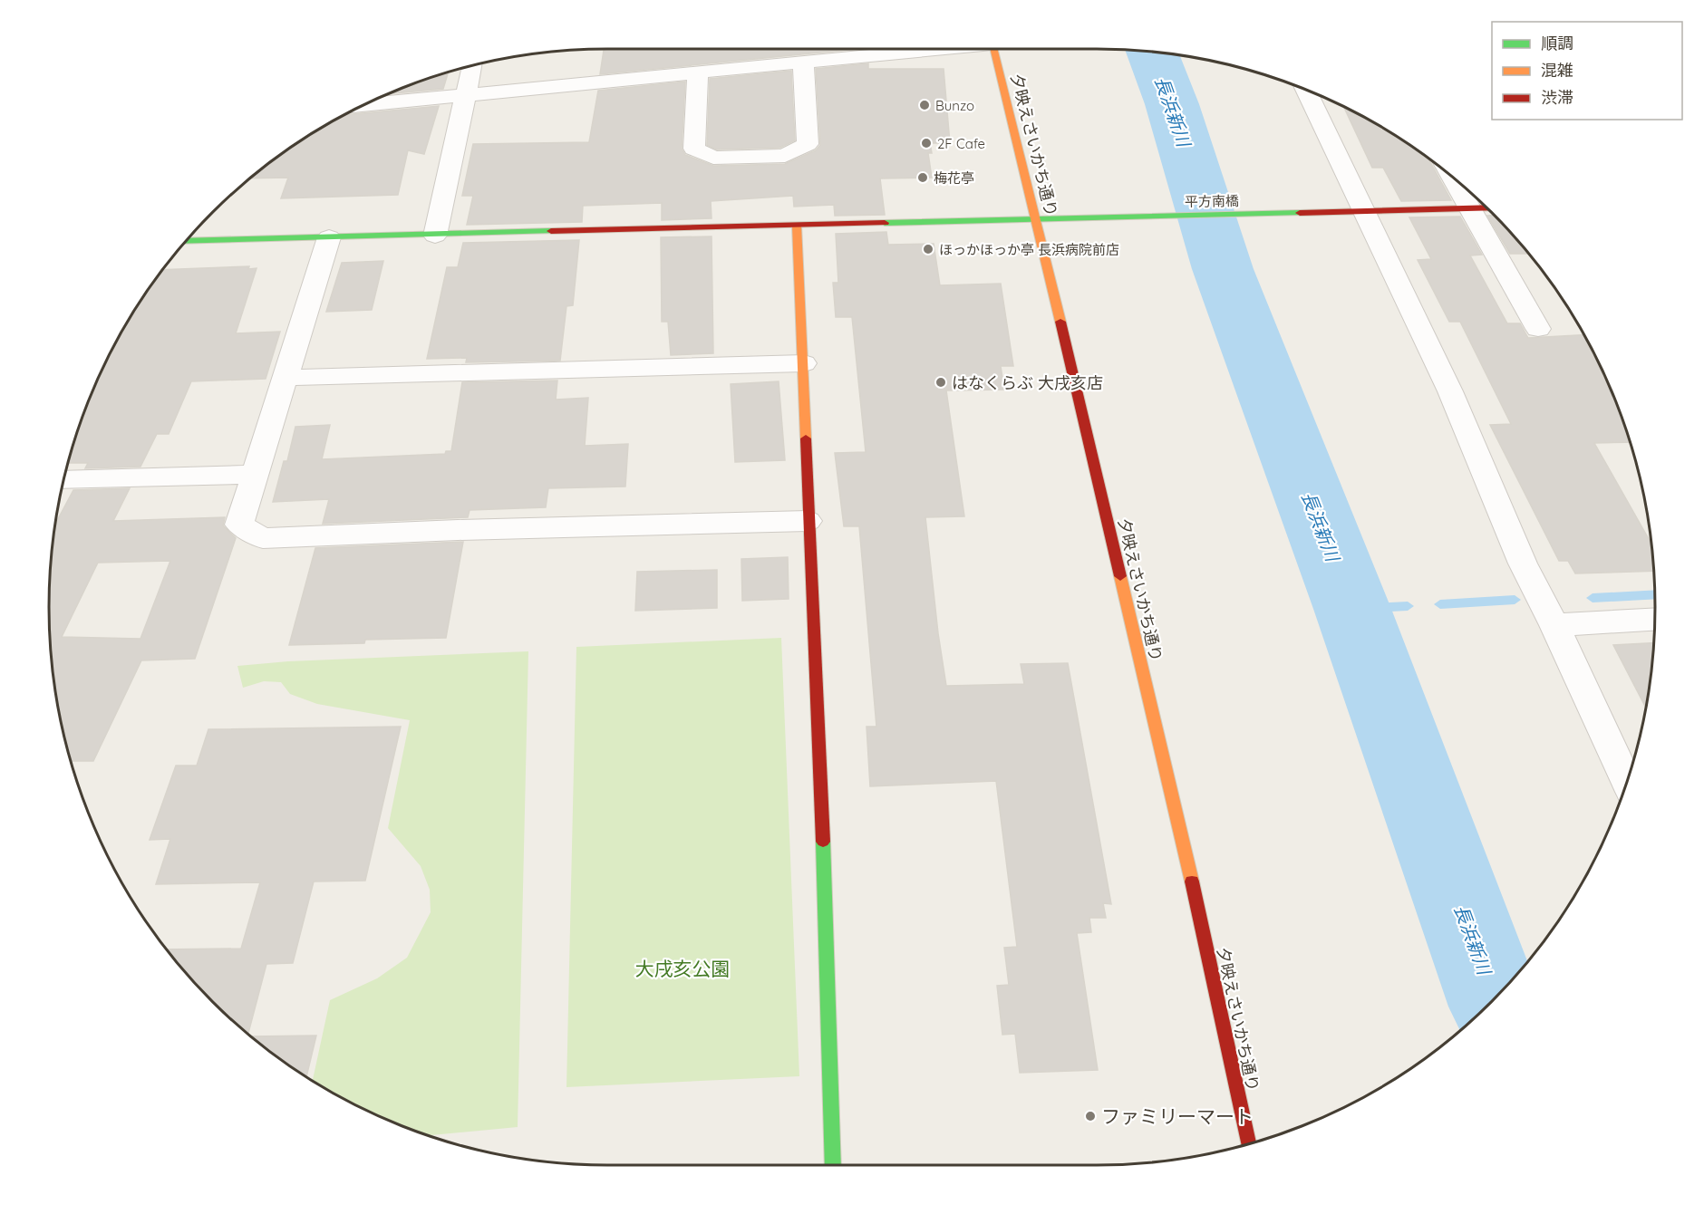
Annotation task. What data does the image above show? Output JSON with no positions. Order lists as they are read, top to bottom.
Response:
{
  "streets": {
    "street": ["夕映えさいかち通り", "平方南橋"]
  },
  "crossings": [
    ["夕映えさいかち通り", "平方南橋"]
  ],
  "water": ["長浜新川"],
  "parks": ["大戌亥公園"],
  "places": [
    "Bunzo",
    "2F Cafe",
    "梅花亭",
    "ほっかほっか亭 長浜病院前店",
    "はなくらぶ 大戌亥店",
    "ファミリーマート"
  ],
  "legend": ["順調", "混雑", "渋滞"]
}
